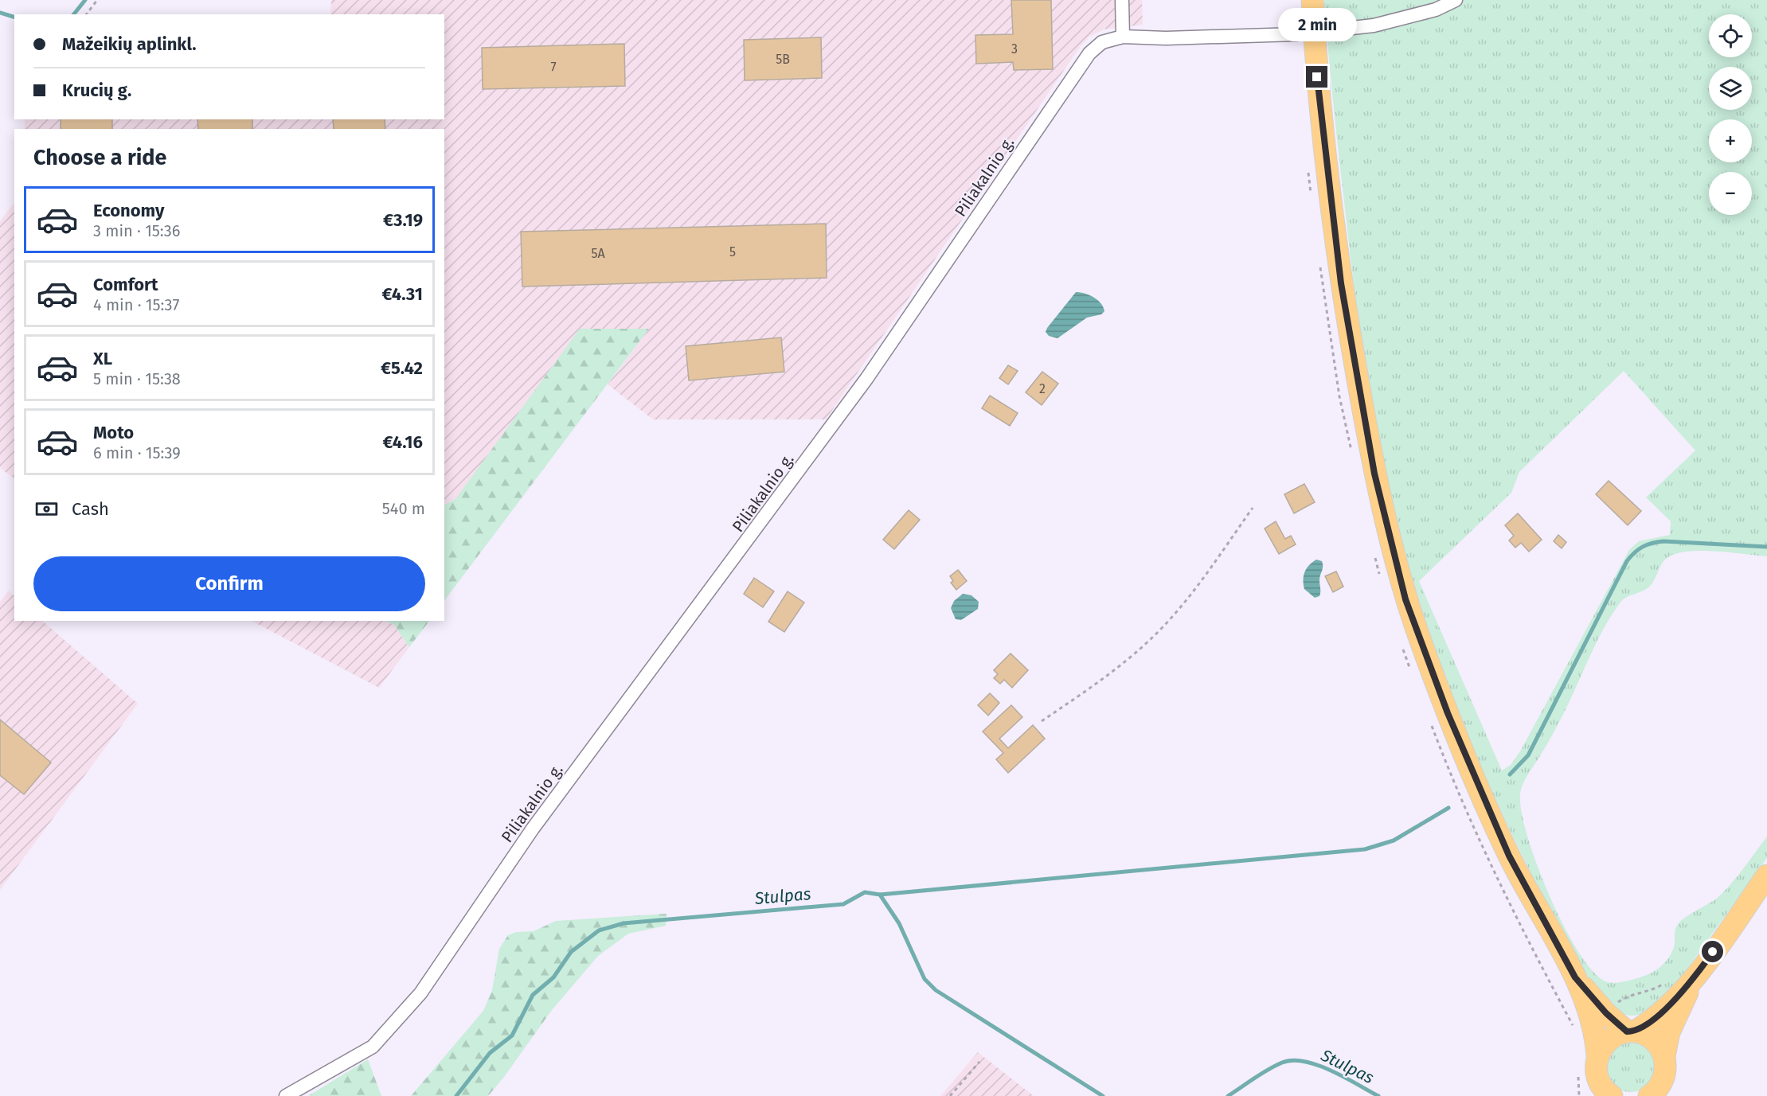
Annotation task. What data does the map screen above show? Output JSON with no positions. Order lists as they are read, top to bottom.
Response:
{
  "streets": {
    "street": ["Piliakalnio g."]
  },
  "water": ["Stulpas"],
  "house_numbers": [
    "3",
    "5B",
    "7",
    "5",
    "5A",
    "2"
  ],
  "page": {
    "bubble": "2 min",
    "map_buttons": ["+", "−"],
    "banner": ["Mažeikių aplinkl.", "Krucių g."],
    "heading": "Choose a ride",
    "list": [
      {
        "name": "Economy",
        "note": "3 min · 15:36",
        "value": "€3.19"
      },
      {
        "name": "Comfort",
        "note": "4 min · 15:37",
        "value": "€4.31"
      },
      {
        "name": "XL",
        "note": "5 min · 15:38",
        "value": "€5.42"
      },
      {
        "name": "Moto",
        "note": "6 min · 15:39",
        "value": "€4.16"
      }
    ],
    "pay": ["Cash", "540 m"],
    "buttons": "Confirm"
  }
}
